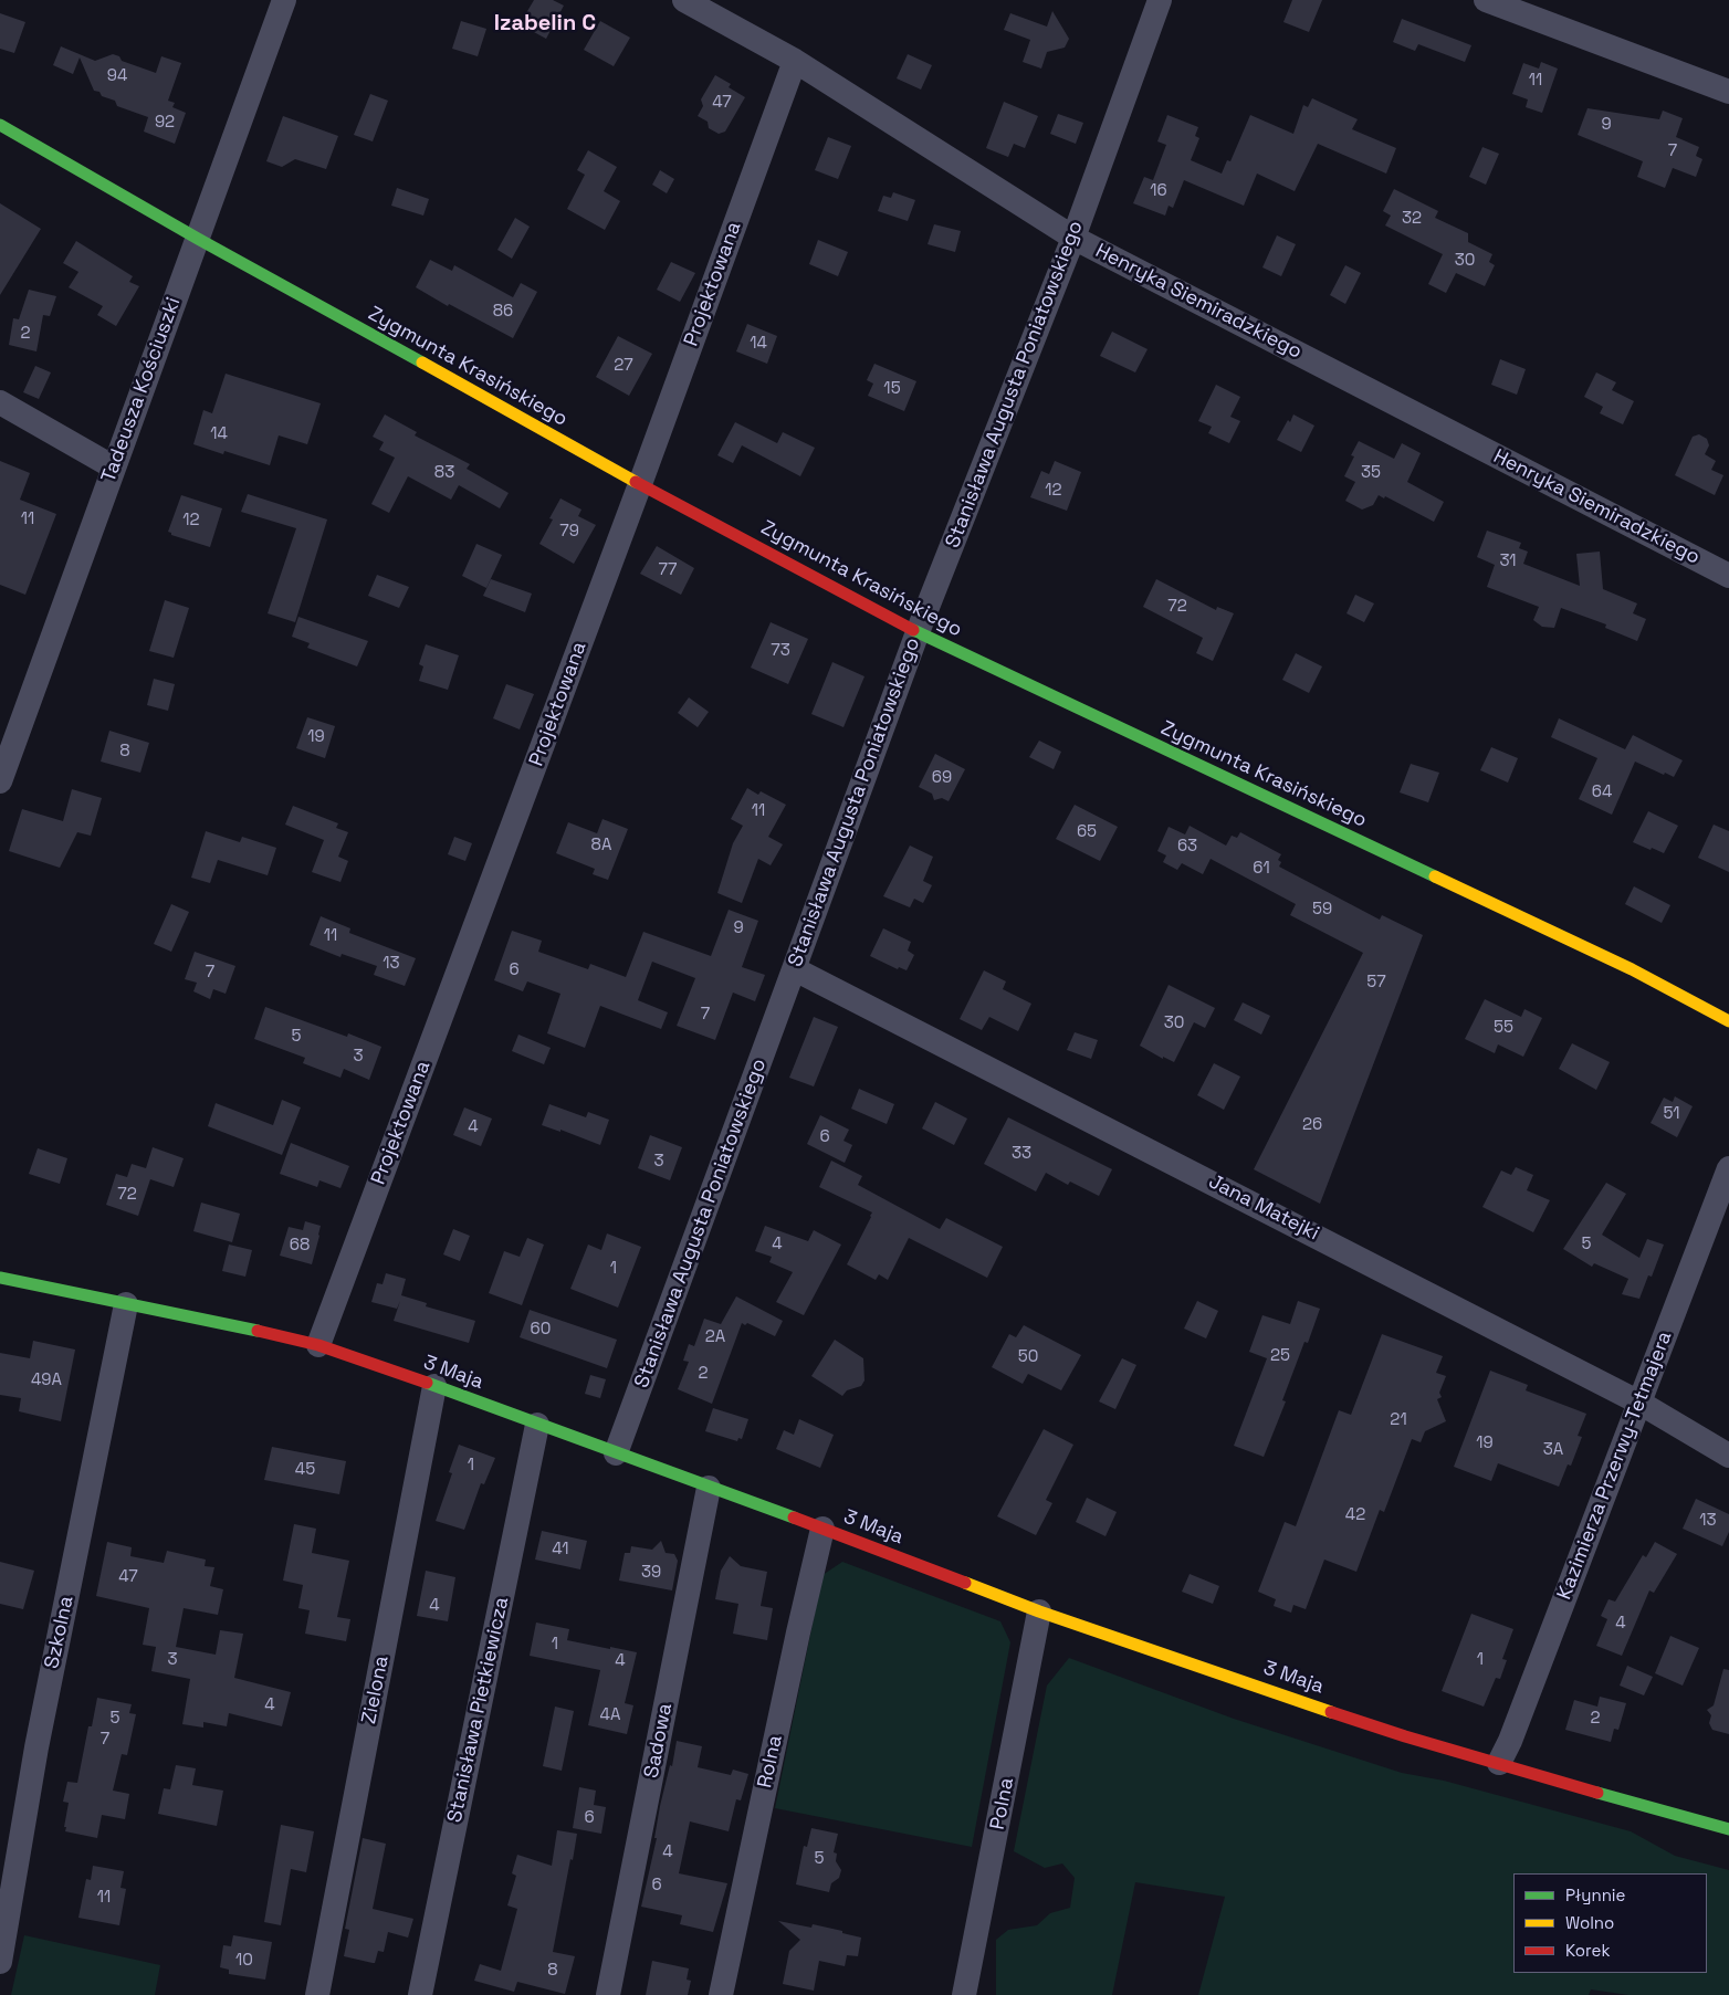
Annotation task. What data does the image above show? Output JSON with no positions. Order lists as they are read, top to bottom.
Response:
{
  "streets": {
    "street": [
      "Projektowana",
      "Henryka Siemiradzkiego",
      "Zygmunta Krasińskiego",
      "Stanisława Augusta Poniatowskiego",
      "Tadeusza Kościuszki",
      "Jana Matejki",
      "3 Maja",
      "Kazimierza Przerwy-Tetmajera",
      "Szkolna",
      "Zielona",
      "Stanisława Pietkiewicza",
      "Sadowa",
      "Rolna",
      "Polna"
    ]
  },
  "crossings": [
    ["Projektowana", "Henryka Siemiradzkiego"],
    ["Projektowana", "Zygmunta Krasińskiego"],
    ["Projektowana", "3 Maja"],
    ["Henryka Siemiradzkiego", "Stanisława Augusta Poniatowskiego"],
    ["Zygmunta Krasińskiego", "Stanisława Augusta Poniatowskiego"],
    ["Zygmunta Krasińskiego", "Tadeusza Kościuszki"],
    ["Stanisława Augusta Poniatowskiego", "Jana Matejki"],
    ["Stanisława Augusta Poniatowskiego", "3 Maja"],
    ["Jana Matejki", "Kazimierza Przerwy-Tetmajera"],
    ["3 Maja", "Kazimierza Przerwy-Tetmajera"],
    ["3 Maja", "Szkolna"],
    ["3 Maja", "Zielona"],
    ["3 Maja", "Stanisława Pietkiewicza"],
    ["3 Maja", "Sadowa"],
    ["3 Maja", "Rolna"],
    ["3 Maja", "Polna"]
  ],
  "districts": ["Izabelin C"],
  "house_numbers": [
    "94",
    "11",
    "47",
    "92",
    "9",
    "7",
    "16",
    "32",
    "30",
    "86",
    "2",
    "14",
    "27",
    "15",
    "14",
    "83",
    "35",
    "12",
    "11",
    "12",
    "79",
    "31",
    "77",
    "72",
    "73",
    "19",
    "8",
    "69",
    "64",
    "11",
    "65",
    "8A",
    "63",
    "61",
    "59",
    "9",
    "11",
    "13",
    "6",
    "7",
    "57",
    "7",
    "30",
    "55",
    "5",
    "3",
    "51",
    "26",
    "4",
    "6",
    "33",
    "3",
    "72",
    "4",
    "5",
    "68",
    "1",
    "60",
    "2A",
    "25",
    "50",
    "2",
    "49A",
    "21",
    "19",
    "3A",
    "1",
    "45",
    "42",
    "13",
    "41",
    "39",
    "47",
    "4",
    "4",
    "1",
    "3",
    "1",
    "4",
    "4",
    "4A",
    "5",
    "2",
    "7",
    "6",
    "4",
    "5",
    "6",
    "11",
    "10",
    "8"
  ],
  "legend": ["Płynnie", "Wolno", "Korek"]
}
